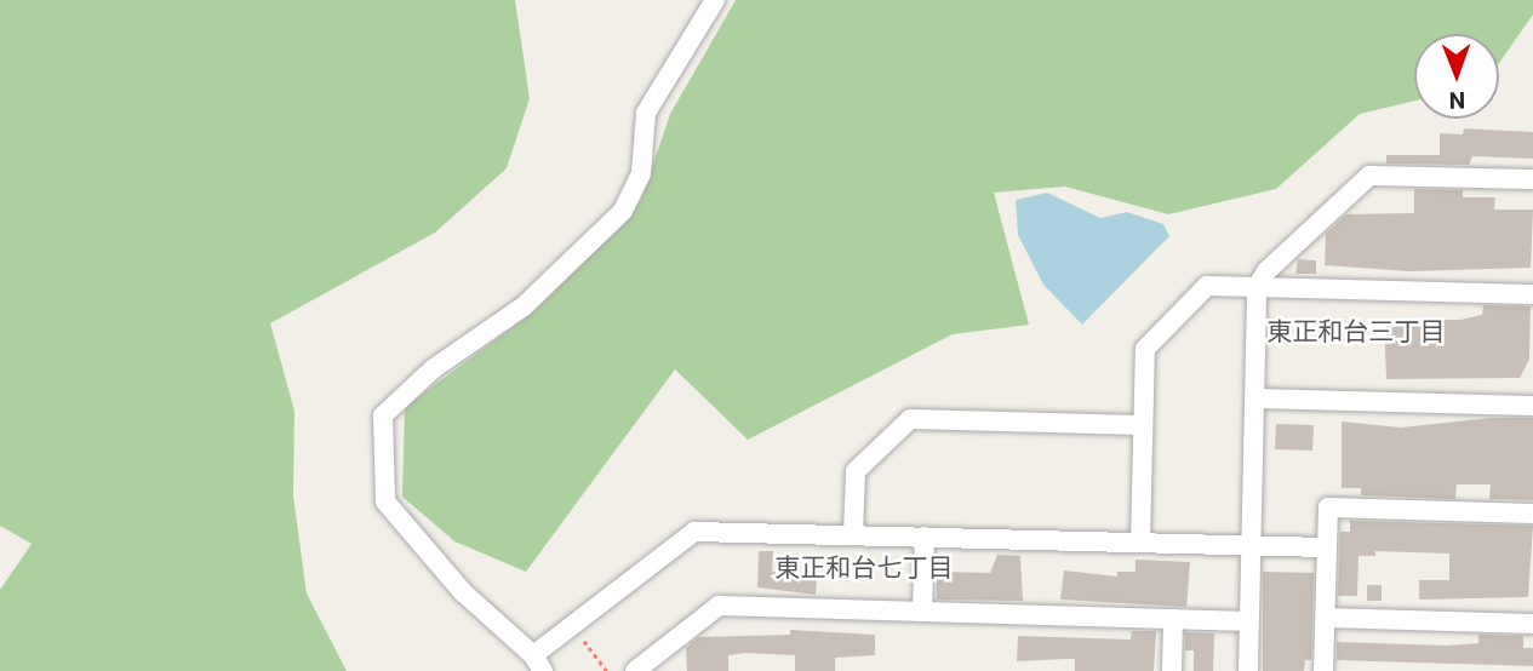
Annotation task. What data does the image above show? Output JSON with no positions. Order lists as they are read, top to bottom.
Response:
{
  "districts": ["東正和台三丁目", "東正和台七丁目"],
  "north": "bottom"
}
